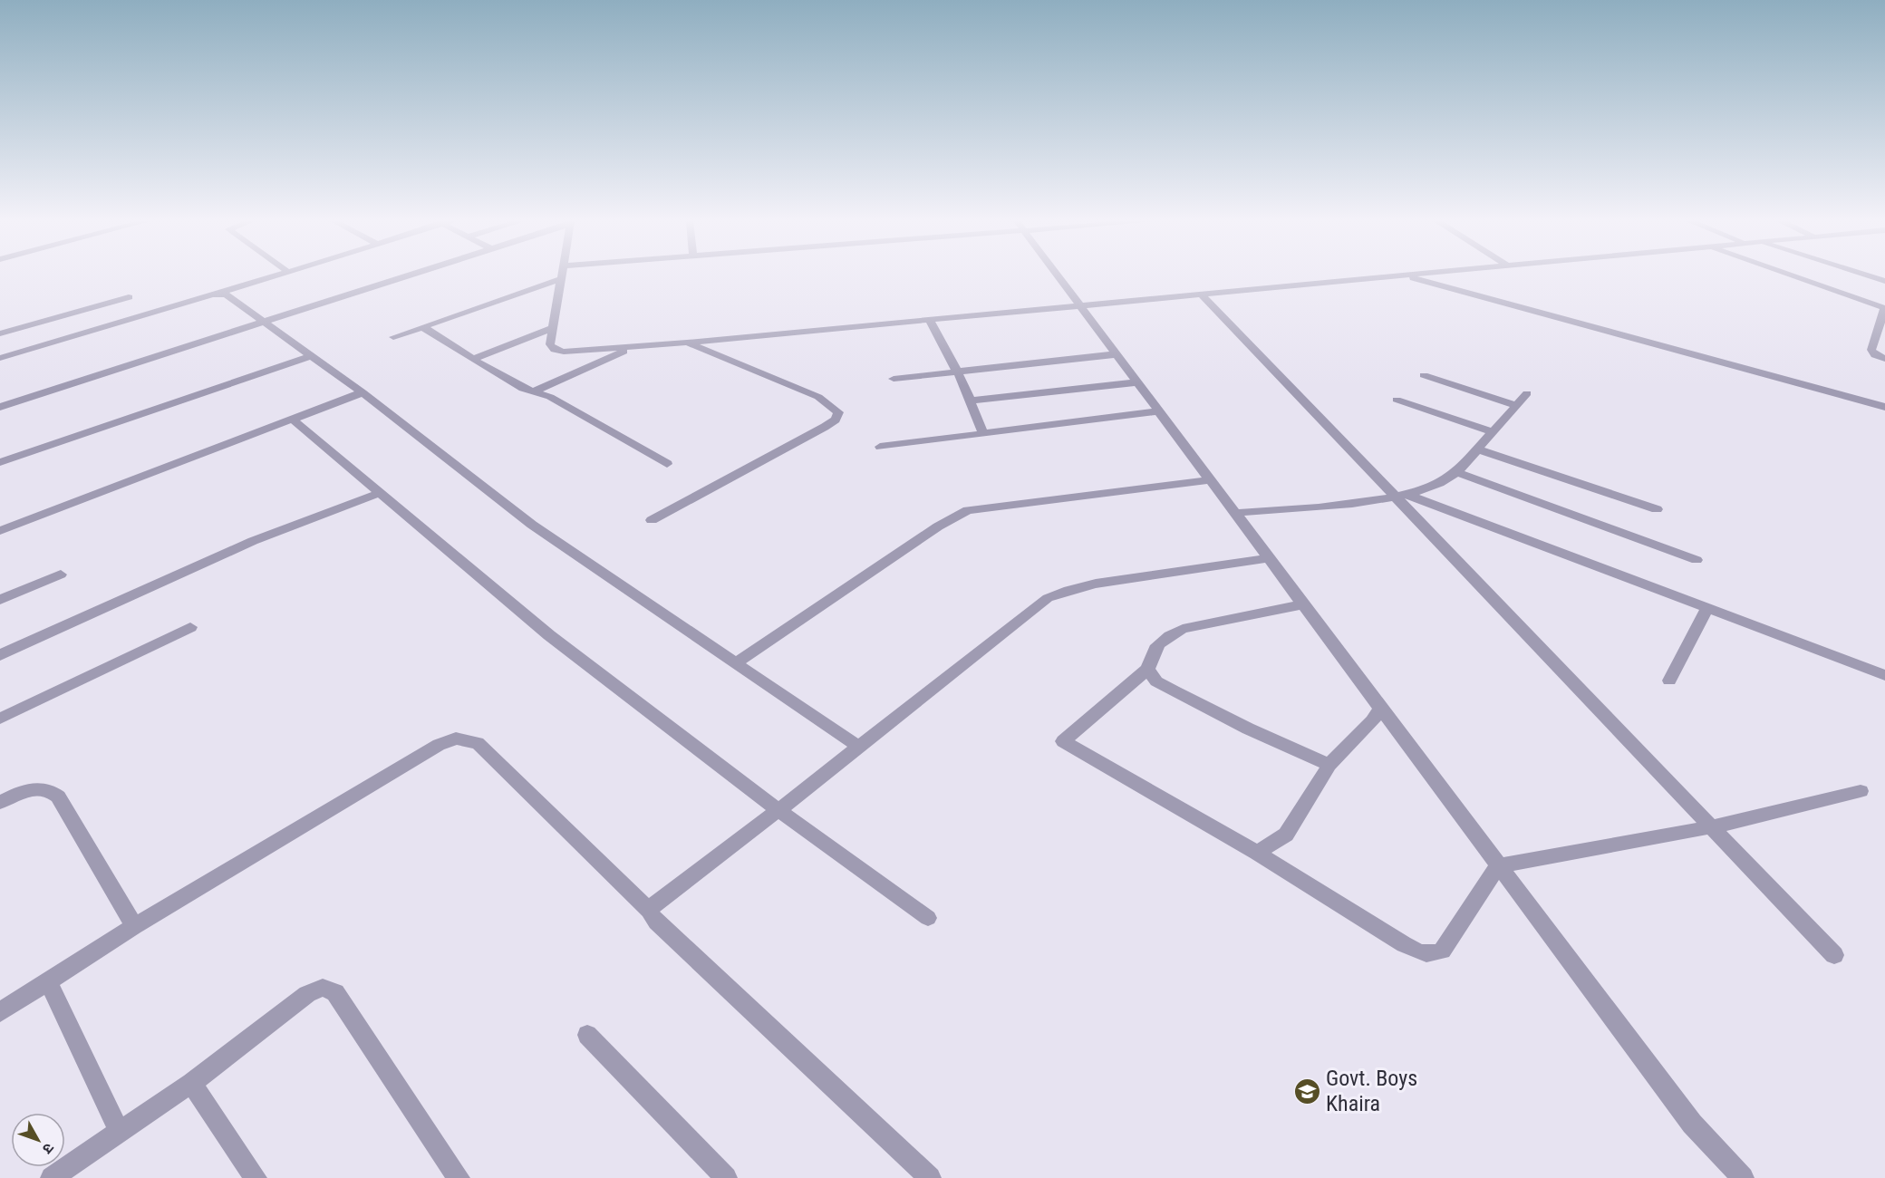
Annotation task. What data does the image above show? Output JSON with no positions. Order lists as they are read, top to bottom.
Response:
{
  "places": {
    "school or university": ["Govt. Boys Khaira"]
  },
  "north": "bottom right"
}
